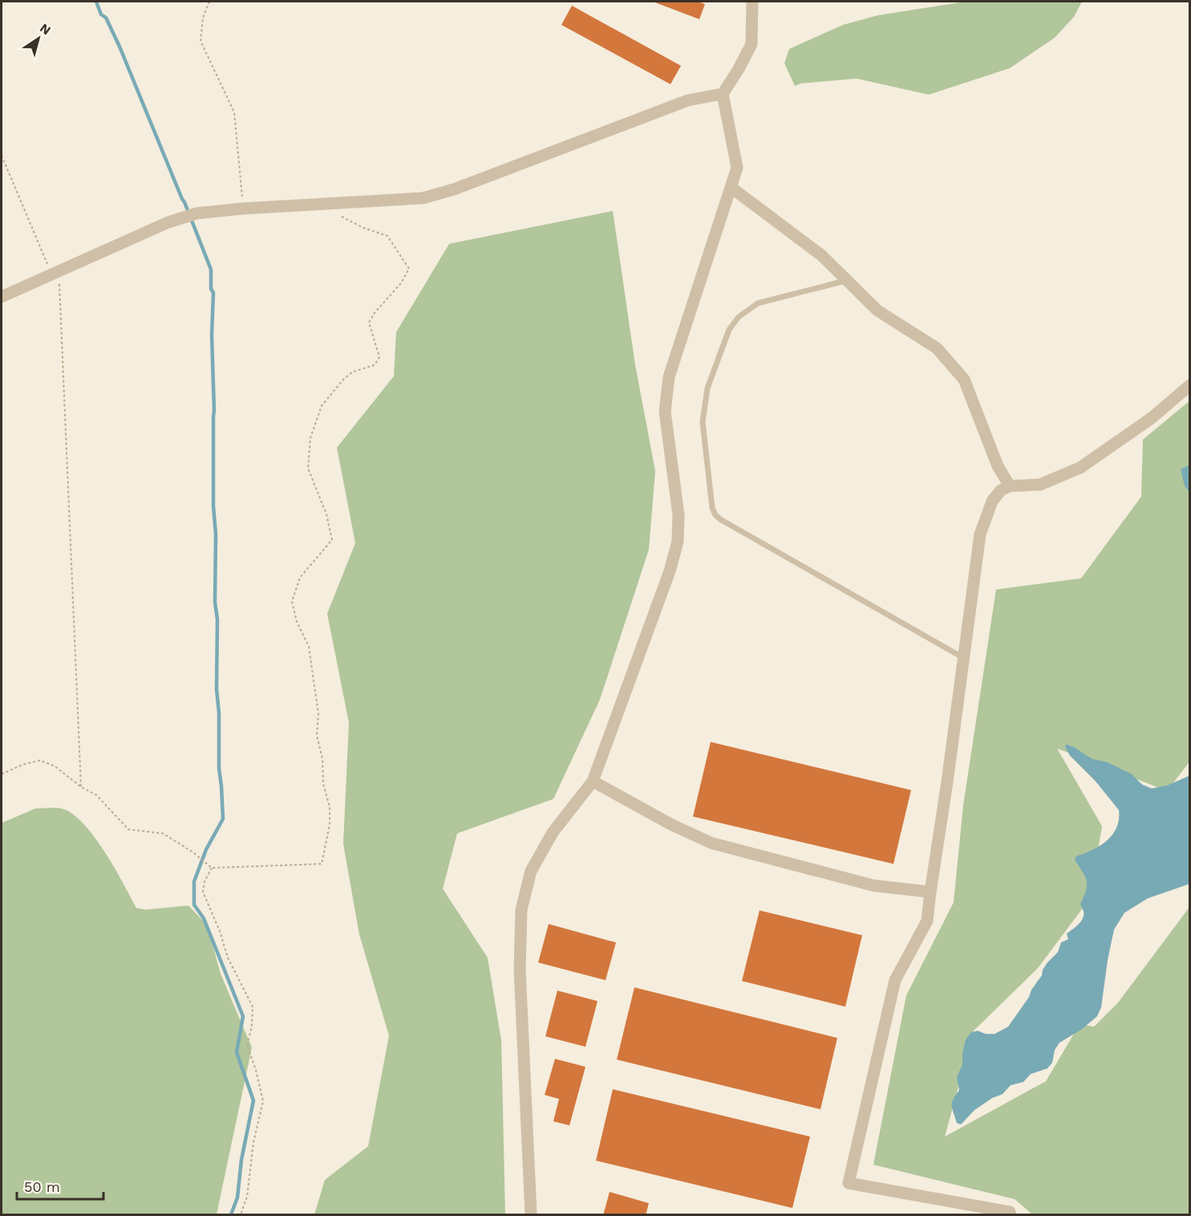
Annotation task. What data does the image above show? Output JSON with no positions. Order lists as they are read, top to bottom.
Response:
{
  "scale_bar": "50 m",
  "north": "top right"
}
